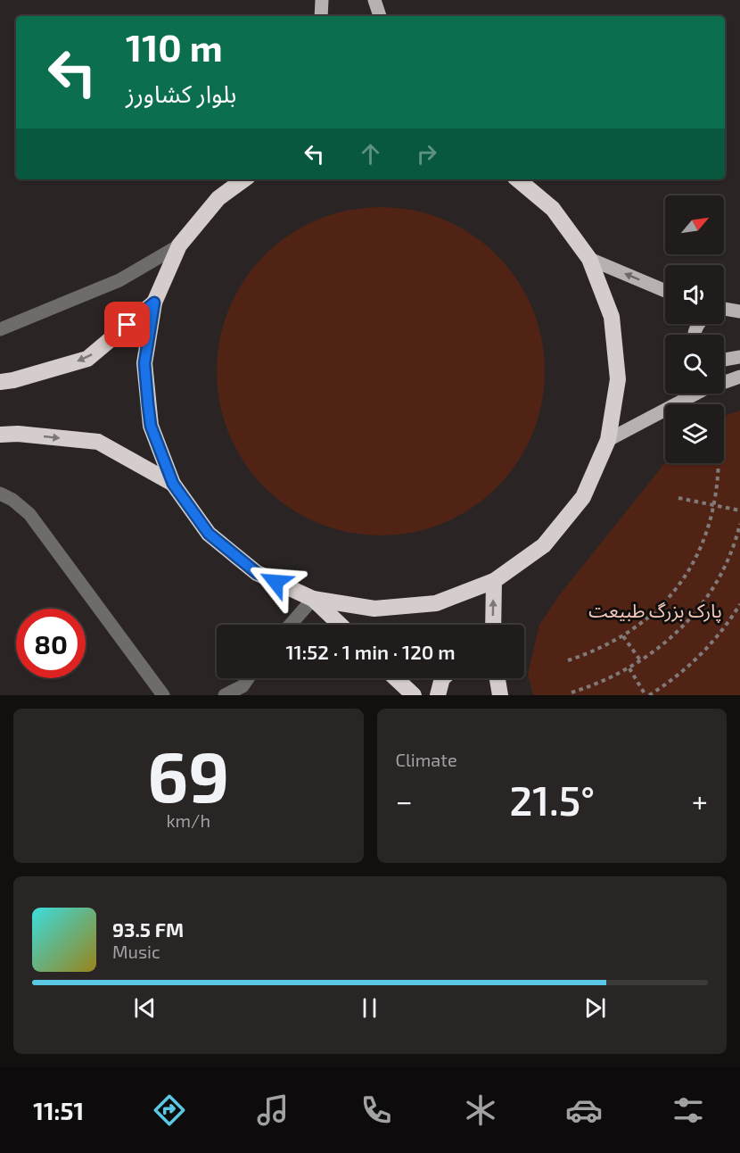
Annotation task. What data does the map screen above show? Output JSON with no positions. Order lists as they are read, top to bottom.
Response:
{
  "parks": ["پارک بزرگ طبیعت"],
  "north": "top right",
  "page": {
    "turn": ["110 m", "بلوار کشاورز"],
    "limit": "80",
    "trip": "11:52 · 1 min · 120 m",
    "tile": [
      ["69", "km/h"],
      "Climate"
    ],
    "heat": ["−", "21.5°", "+"],
    "song": ["93.5 FM", "Music"],
    "tabs": "11:51"
  }
}
